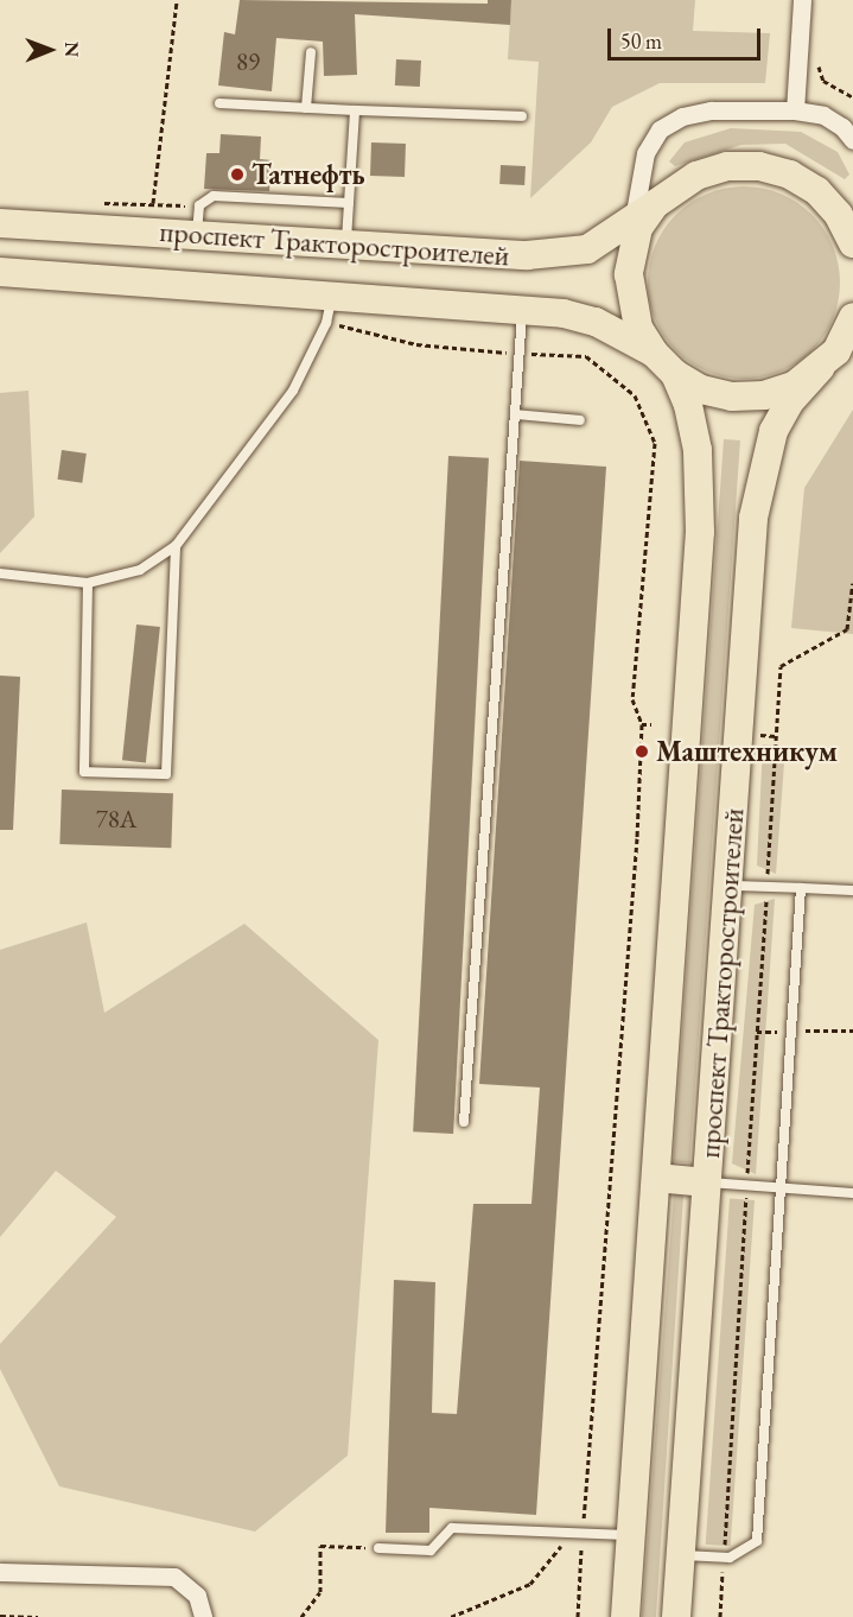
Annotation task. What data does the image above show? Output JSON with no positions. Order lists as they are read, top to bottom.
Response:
{
  "streets": {
    "main road": ["проспект Тракторостроителей"]
  },
  "places": ["Татнефть", "Маштехникум"],
  "house_numbers": ["89", "78А"],
  "scale_bar": "50 m",
  "north": "right"
}
